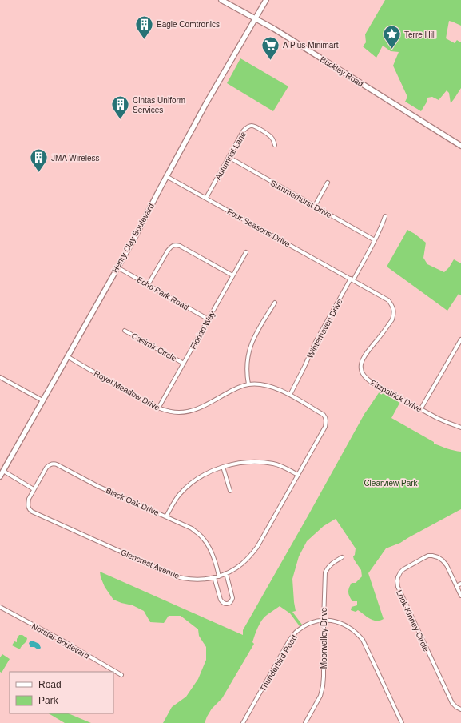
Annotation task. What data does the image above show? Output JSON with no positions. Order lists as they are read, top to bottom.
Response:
{
  "streets": {
    "main road": ["Buckley Road", "Henry Clay Boulevard"],
    "street": [
      "Autumnal Lane",
      "Summerhurst Drive",
      "Four Seasons Drive",
      "Echo Park Road",
      "Winterhaven Drive",
      "Florian Way",
      "Casimir Circle",
      "Royal Meadow Drive",
      "Fitzpatrick Drive",
      "Black Oak Drive",
      "Glencrest Avenue",
      "Look Kinney Circle",
      "Moonvalley Drive",
      "Norstar Boulevard",
      "Thunderbird Road"
    ]
  },
  "crossings": [
    ["Buckley Road", "Henry Clay Boulevard"],
    ["Autumnal Lane", "Summerhurst Drive"],
    ["Autumnal Lane", "Four Seasons Drive"],
    ["Summerhurst Drive", "Winterhaven Drive"],
    ["Four Seasons Drive", "Henry Clay Boulevard"],
    ["Four Seasons Drive", "Winterhaven Drive"],
    ["Four Seasons Drive", "Fitzpatrick Drive"],
    ["Henry Clay Boulevard", "Echo Park Road"],
    ["Henry Clay Boulevard", "Royal Meadow Drive"],
    ["Echo Park Road", "Florian Way"],
    ["Winterhaven Drive", "Royal Meadow Drive"],
    ["Winterhaven Drive", "Fitzpatrick Drive"],
    ["Florian Way", "Casimir Circle"],
    ["Florian Way", "Royal Meadow Drive"],
    ["Royal Meadow Drive", "Glencrest Avenue"],
    ["Black Oak Drive", "Glencrest Avenue"],
    ["Moonvalley Drive", "Thunderbird Road"]
  ],
  "parks": ["Clearview Park"],
  "places": {
    "building": ["Eagle Comtronics", "Cintas Uniform Services", "JMA Wireless"],
    "place": ["Terre Hill"],
    "supermarket": ["A Plus Minimart"]
  },
  "legend": ["Road", "Park"]
}
